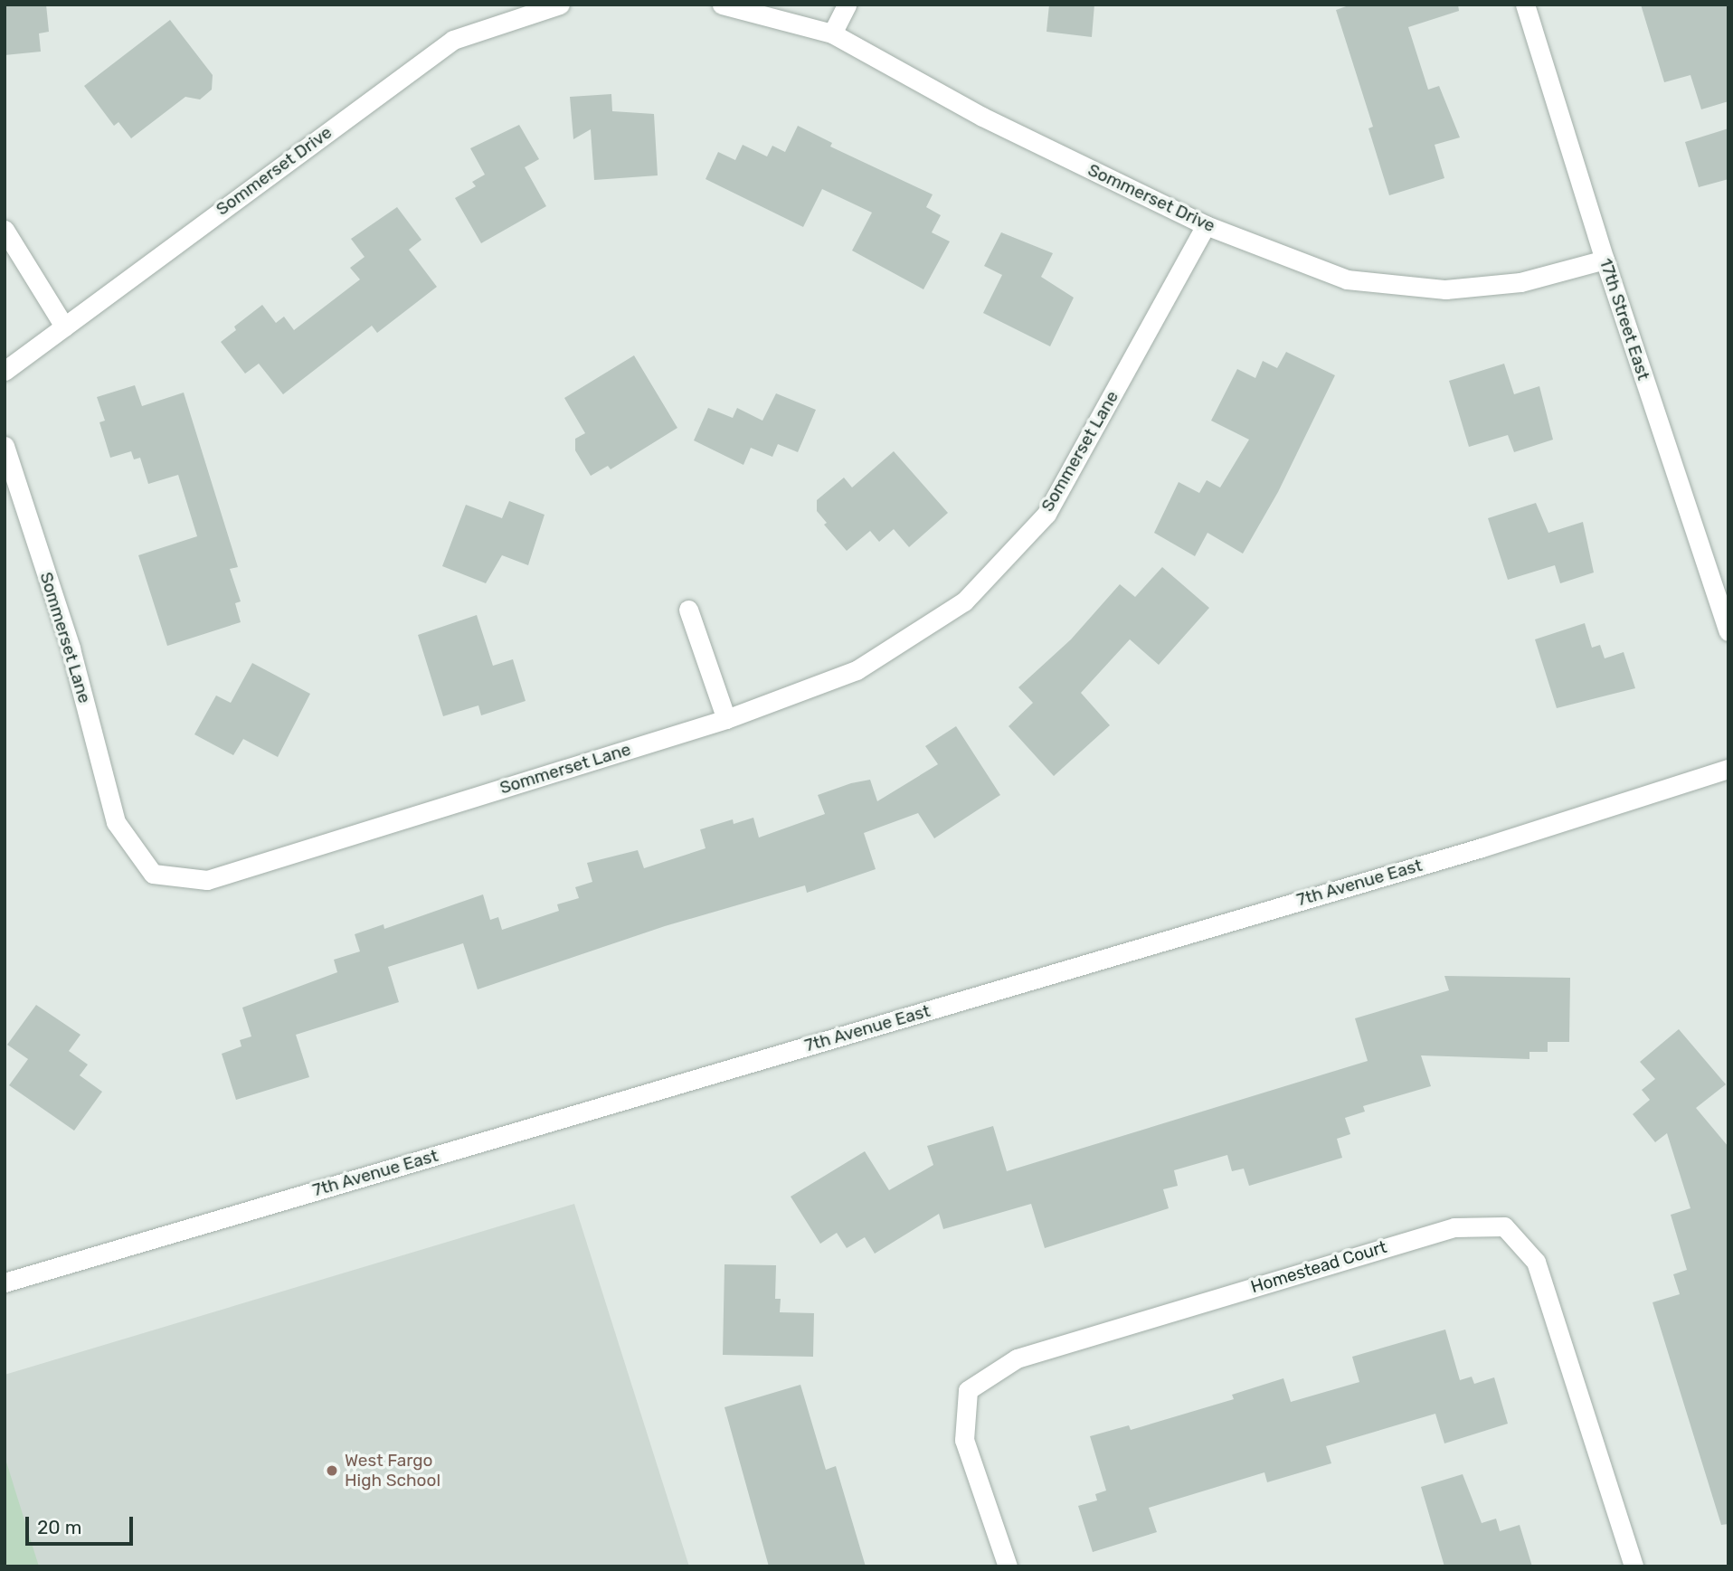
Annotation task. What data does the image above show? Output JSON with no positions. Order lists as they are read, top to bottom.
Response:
{
  "streets": {
    "street": [
      "Sommerset Drive",
      "17th Street East",
      "Sommerset Lane",
      "7th Avenue East",
      "Homestead Court"
    ]
  },
  "crossings": [
    ["Sommerset Drive", "17th Street East"],
    ["Sommerset Drive", "Sommerset Lane"]
  ],
  "places": ["West Fargo High School"],
  "scale_bar": "20 m"
}
